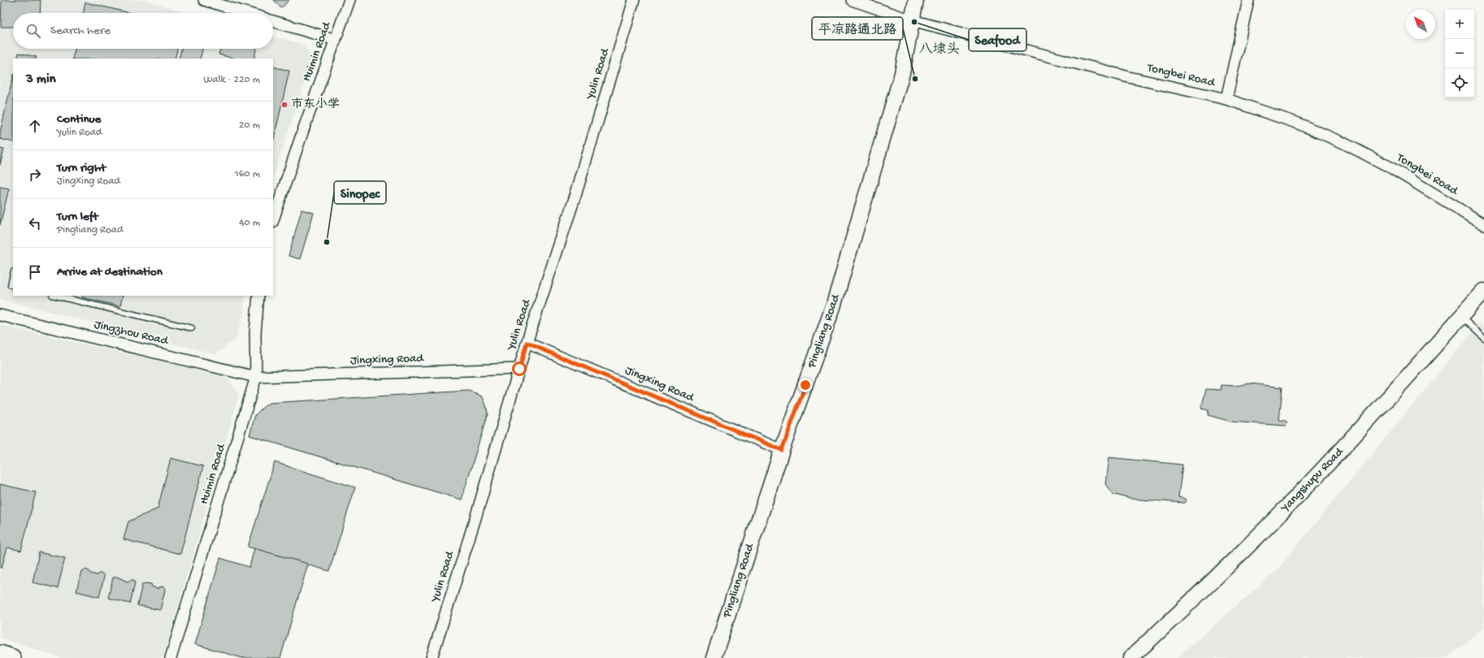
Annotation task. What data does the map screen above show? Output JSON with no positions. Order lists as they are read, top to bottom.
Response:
{
  "streets": {
    "main road": ["Pingliang Road", "Yangshupu Road"],
    "street": [
      "Huimin Road",
      "Yulin Road",
      "Tongbei Road",
      "Jingzhou Road",
      "Jingxing Road"
    ]
  },
  "crossings": [
    ["Huimin Road", "Jingzhou Road"],
    ["Huimin Road", "Jingxing Road"],
    ["Yulin Road", "Jingxing Road"],
    ["Tongbei Road", "Pingliang Road"],
    ["Pingliang Road", "Jingxing Road"],
    ["Jingzhou Road", "Jingxing Road"]
  ],
  "districts": ["八埭头"],
  "places": [
    "Seafood",
    "平凉路通北路",
    "市东小学",
    "Sinopec"
  ],
  "north": "top left",
  "page": {
    "map_buttons": ["+", "−"],
    "search": "Search here",
    "heading": ["3 min", "Walk · 220 m"],
    "list": [
      ["Continue", "Yulin Road", "20 m"],
      ["Turn right", "Jingxing Road", "160 m"],
      ["Turn left", "Pingliang Road", "40 m"],
      "Arrive at destination"
    ]
  }
}
